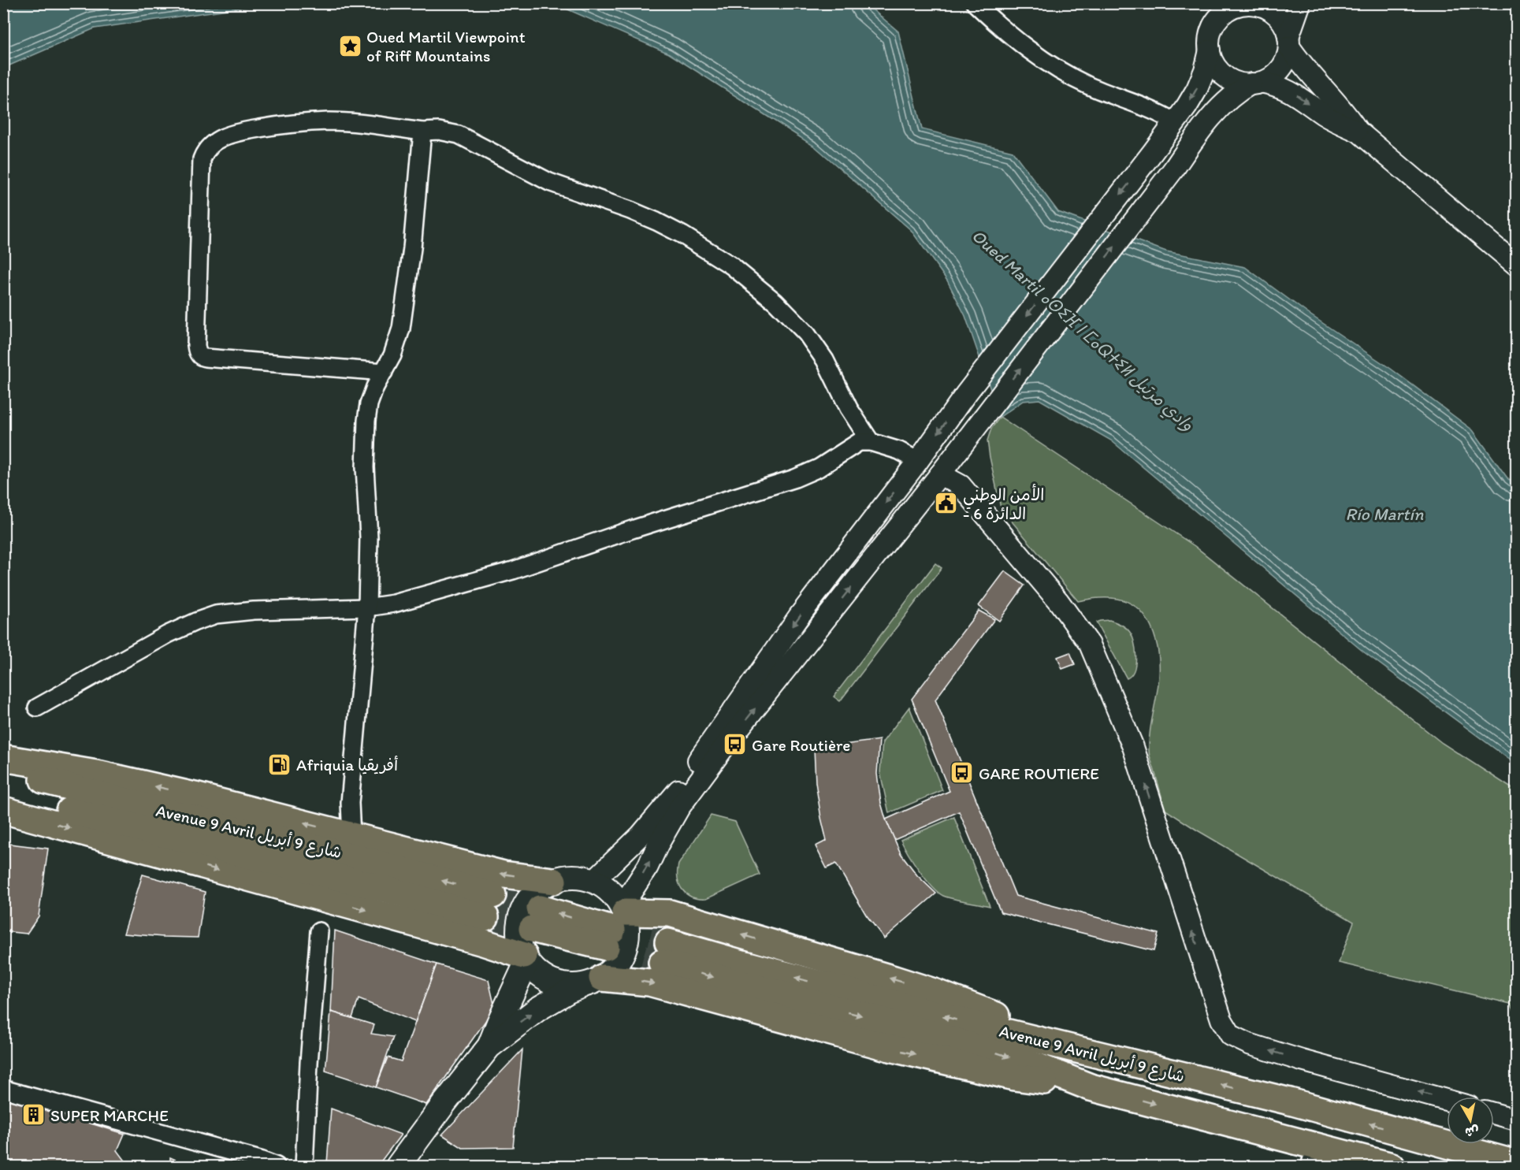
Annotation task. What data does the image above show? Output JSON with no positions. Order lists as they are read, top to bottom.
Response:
{
  "streets": {
    "highway": ["Avenue 9 Avril شارع 9 أبريل"]
  },
  "water": ["Oued Martil ⴰⵙⵉⴼ ⵏ ⵎⴰⵕⵜⵉⵍ وادي مرتيل", "Río Martín"],
  "places": {
    "place": ["Oued Martil Viewpoint of Riff Mountains"],
    "public building": ["الأمن الوطني - الدائرة 6"],
    "bus stop": ["Gare Routière", "GARE ROUTIERE"],
    "fuel station": ["Afriquia أفريقيا"],
    "building": ["SUPER MARCHE"]
  },
  "north": "bottom"
}
